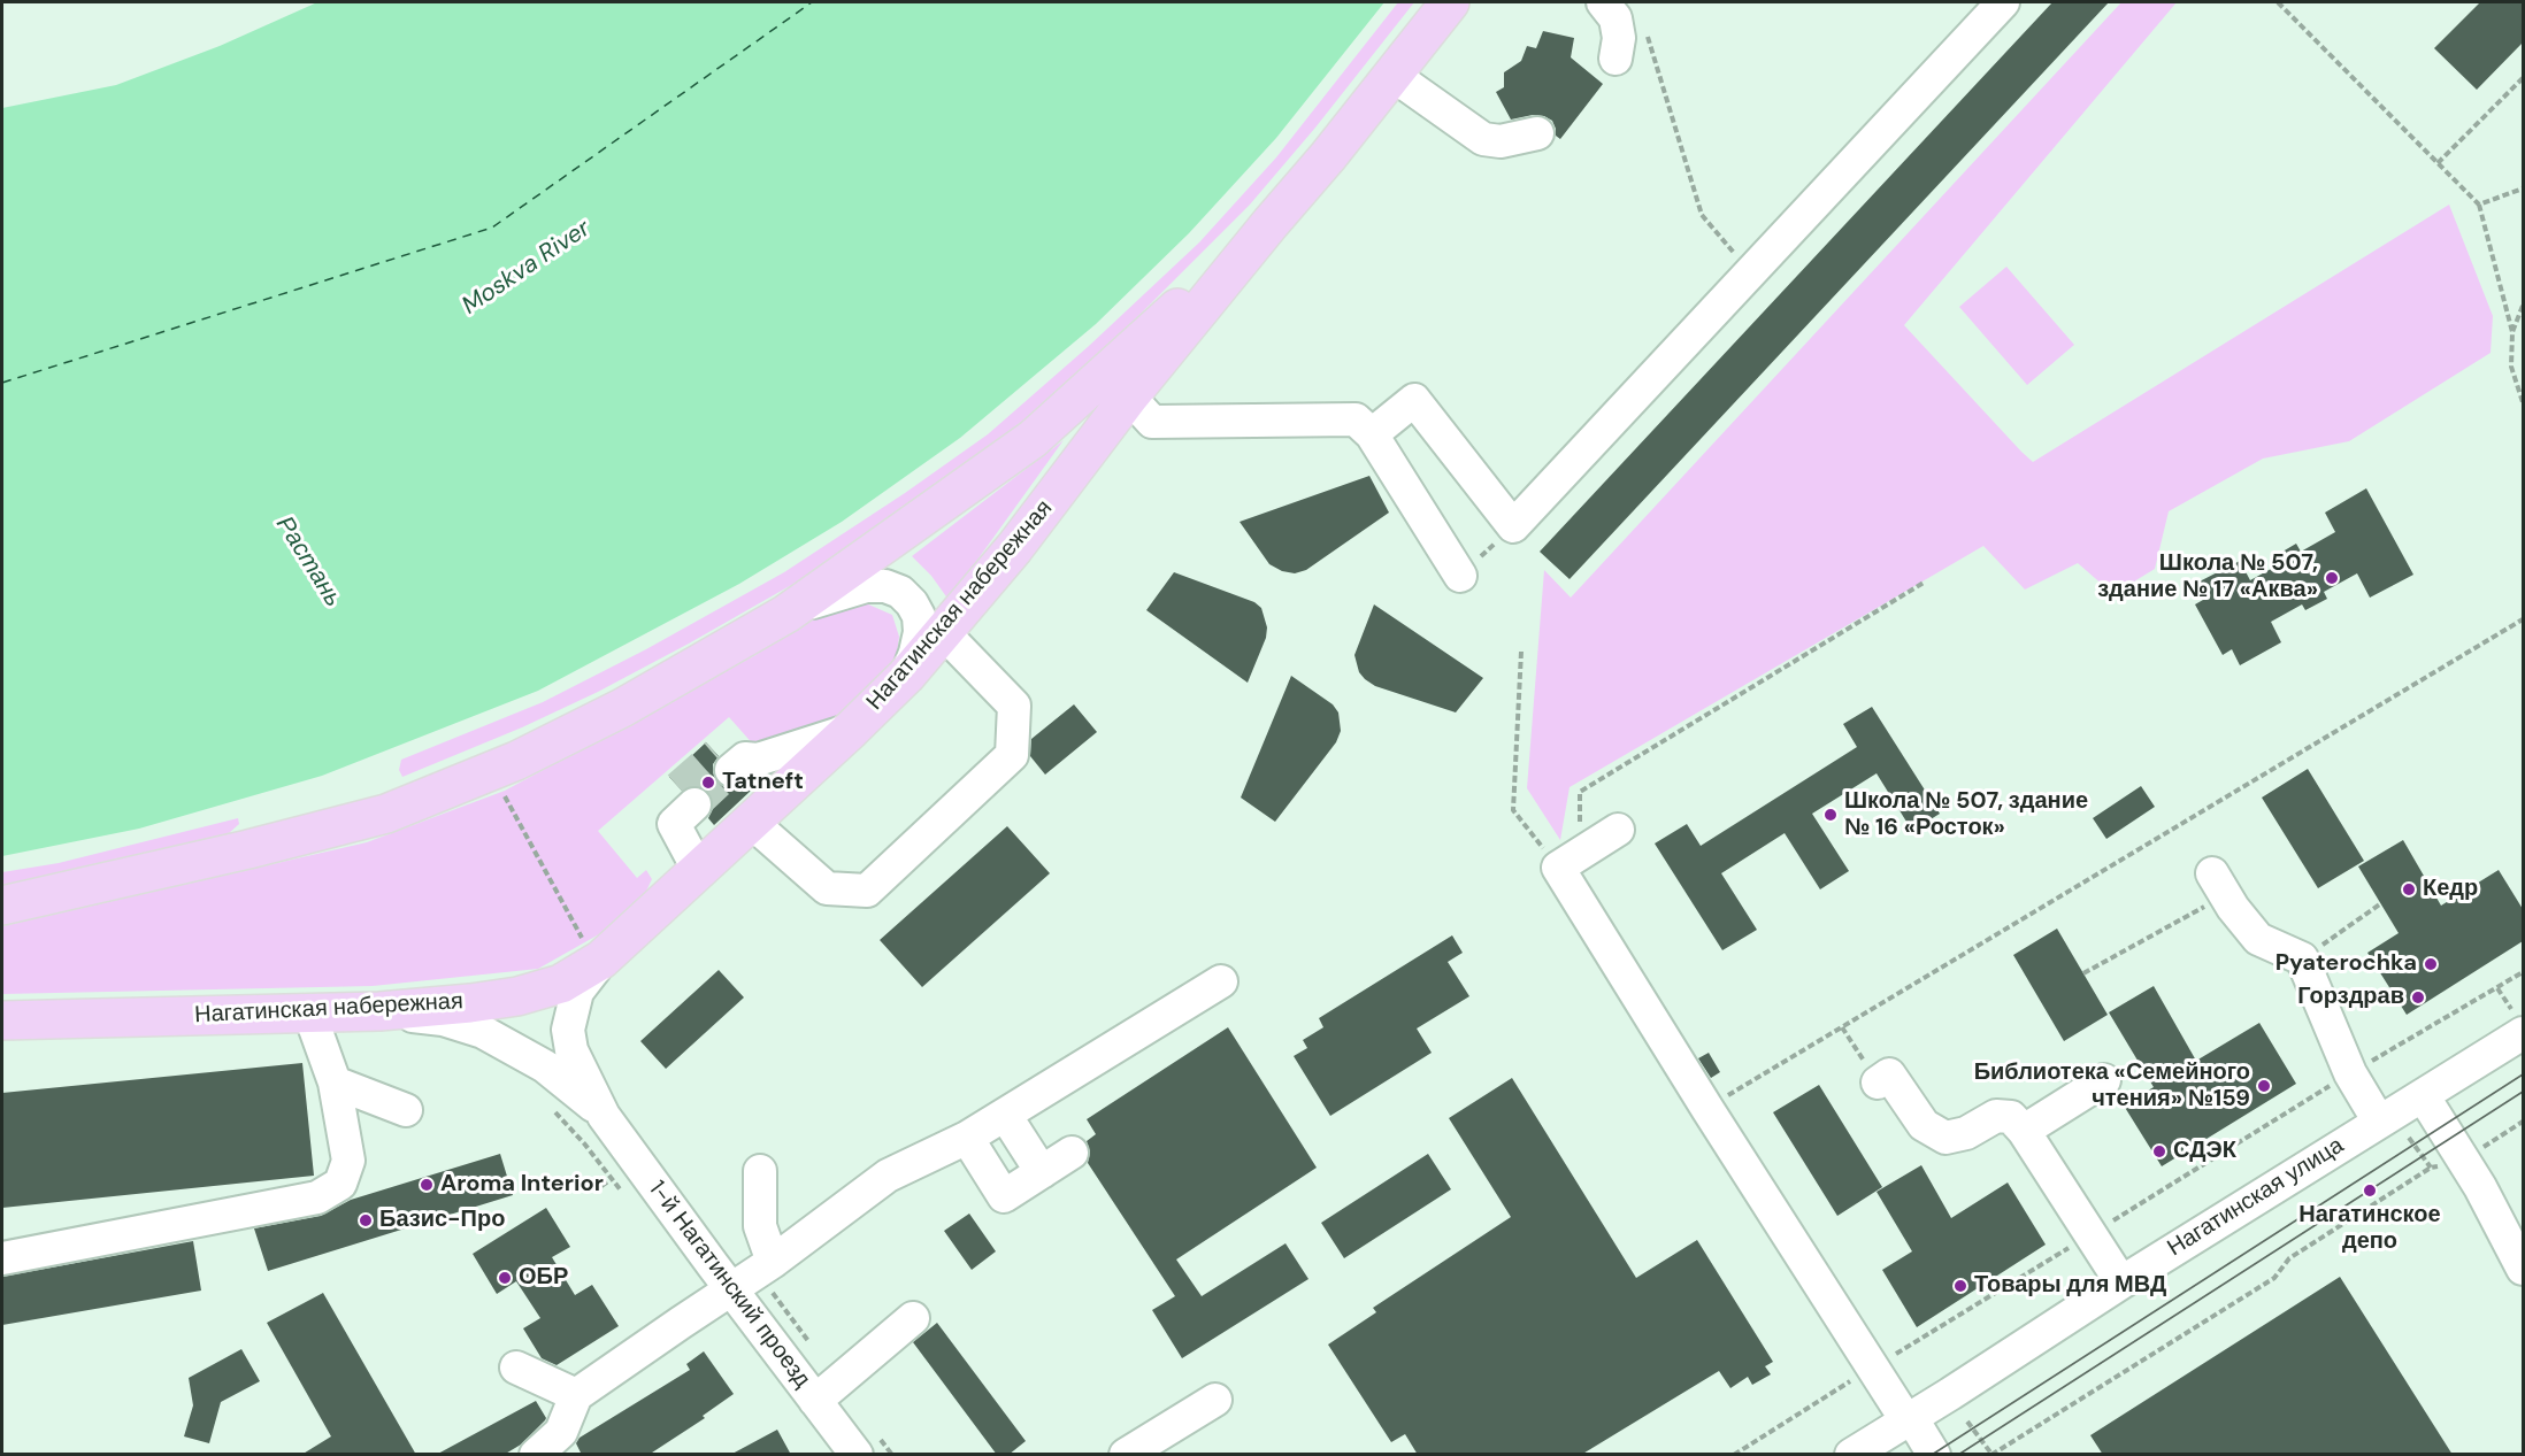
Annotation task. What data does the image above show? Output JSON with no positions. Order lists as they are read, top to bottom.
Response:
{
  "streets": {
    "main road": ["Нагатинская набережная"],
    "street": ["Нагатинская улица", "1-й Нагатинский проезд"]
  },
  "water": ["Moskva River", "Растань"],
  "places": [
    "Школа № 507, здание № 17 «Аква»",
    "Tatneft",
    "Школа № 507, здание № 16 «Росток»",
    "Кедр",
    "Pyaterochka",
    "Горздрав",
    "Библиотека «Семейного чтения» №159",
    "СДЭК",
    "Aroma Interior",
    "Нагатинское депо",
    "Базис-Про",
    "ОБР",
    "Товары для МВД"
  ]
}
